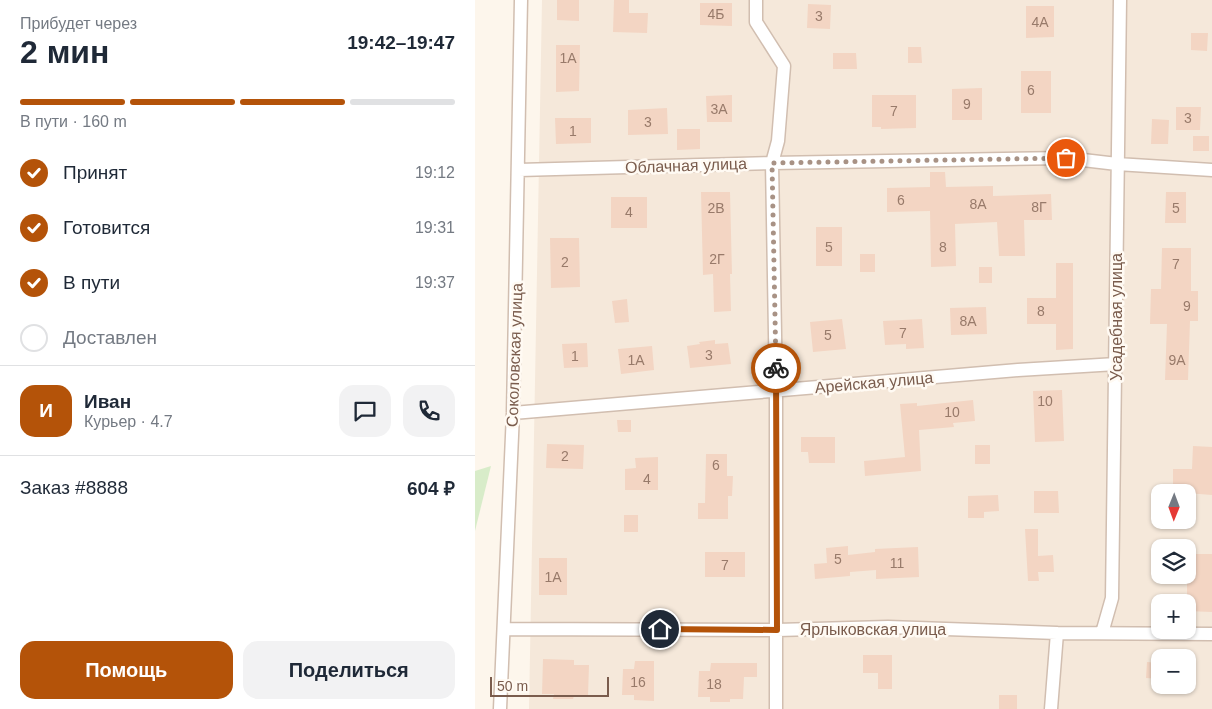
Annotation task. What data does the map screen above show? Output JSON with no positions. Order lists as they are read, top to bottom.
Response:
{
  "streets": {
    "street": [
      "Облачная улица",
      "Усадебная улица",
      "Соколовская улица",
      "Арейская улица",
      "Ярлыковская улица"
    ]
  },
  "crossings": [
    ["Облачная улица", "Усадебная улица"],
    ["Облачная улица", "Соколовская улица"],
    ["Усадебная улица", "Арейская улица"],
    ["Усадебная улица", "Ярлыковская улица"],
    ["Соколовская улица", "Арейская улица"],
    ["Соколовская улица", "Ярлыковская улица"]
  ],
  "house_numbers": [
    "4Б",
    "3",
    "4А",
    "1А",
    "6",
    "9",
    "3А",
    "7",
    "3",
    "3",
    "1",
    "6",
    "8А",
    "8Г",
    "2В",
    "5",
    "4",
    "5",
    "8",
    "2Г",
    "2",
    "7",
    "9",
    "8",
    "8А",
    "7",
    "5",
    "3",
    "1",
    "1А",
    "9А",
    "10",
    "10",
    "2",
    "6",
    "4",
    "5",
    "11",
    "7",
    "1А",
    "16",
    "18"
  ],
  "scale_bar": "50 m",
  "north": "bottom",
  "page": {
    "heading": ["2 мин", "Прибудет через", "19:42–19:47"],
    "panel": [
      "Иван",
      "Курьер · 4.7",
      "Заказ #8888",
      "604 ₽"
    ],
    "bar": "В пути · 160 m",
    "list": [
      ["Принят", "19:12"],
      ["Готовится", "19:31"],
      ["В пути", "19:37"],
      "Доставлен"
    ],
    "round": "И",
    "map_buttons": ["+", "−"],
    "buttons": ["Помощь", "Поделиться"],
    "scale": "50 m"
  }
}
